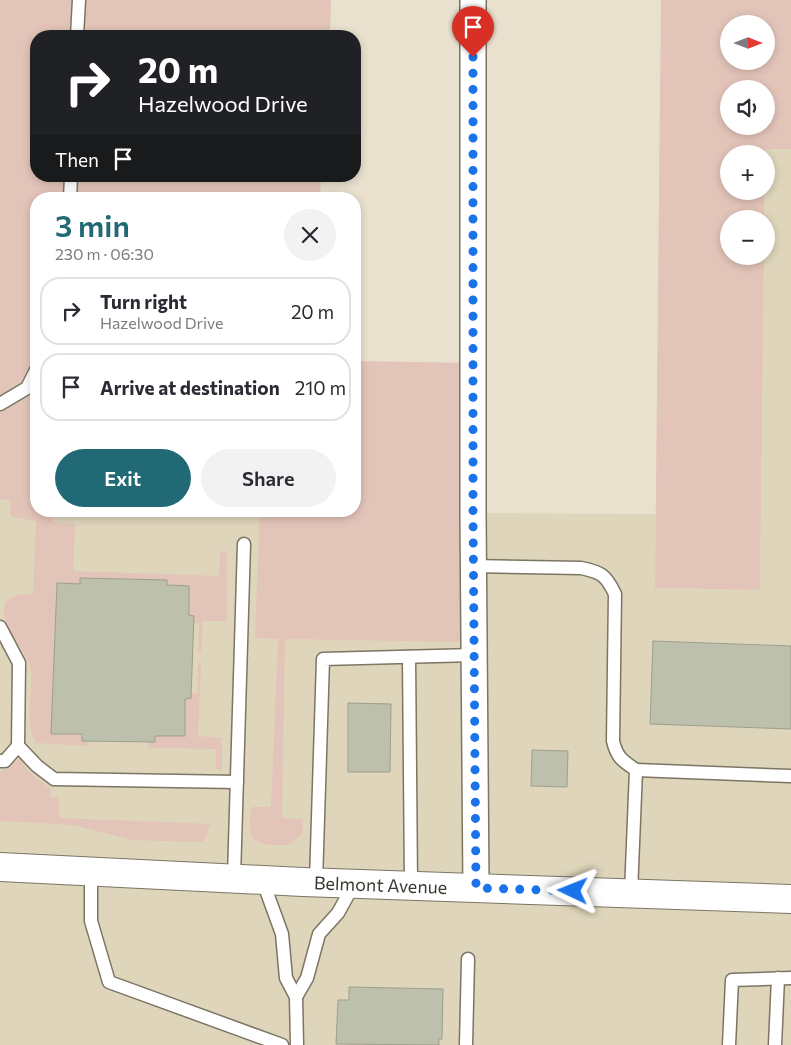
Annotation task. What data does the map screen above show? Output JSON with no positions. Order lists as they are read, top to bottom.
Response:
{
  "streets": {
    "main road": ["Belmont Avenue"]
  },
  "north": "right",
  "page": {
    "map_buttons": ["+", "−"],
    "turn": ["20 m", "Hazelwood Drive"],
    "then": "Then",
    "heading": ["3 min", "230 m · 06:30"],
    "list": [
      {
        "name": "Turn right",
        "note": "Hazelwood Drive",
        "value": "20 m"
      },
      {
        "name": "Arrive at destination",
        "value": "210 m"
      }
    ],
    "buttons": ["Exit", "Share"]
  }
}
